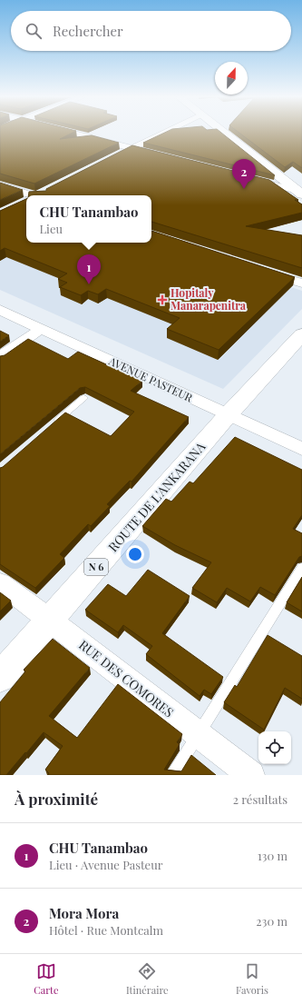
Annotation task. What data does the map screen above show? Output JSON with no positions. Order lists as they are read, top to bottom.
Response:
{
  "streets": {
    "main road": ["ROUTE DE L'ANKARANA", "N 6"],
    "street": ["AVENUE PASTEUR", "RUE DES COMORES"]
  },
  "crossings": [
    ["AVENUE PASTEUR", "ROUTE DE L'ANKARANA"],
    ["ROUTE DE L'ANKARANA", "RUE DES COMORES"]
  ],
  "places": {
    "health": ["Hopitaly Manarapenitra"]
  },
  "north": "top",
  "page": {
    "search": "Rechercher",
    "pins": ["2", "1"],
    "popup": ["CHU Tanambao", "Lieu"],
    "heading": ["À proximité", "2 résultats"],
    "list": [
      {
        "mark": "1",
        "name": "CHU Tanambao",
        "note": "Lieu · Avenue Pasteur",
        "value": "130 m"
      },
      {
        "mark": "2",
        "name": "Mora Mora",
        "note": "Hôtel · Rue Montcalm",
        "value": "230 m"
      }
    ],
    "nav": ["Carte", "Itinéraire", "Favoris"]
  }
}
